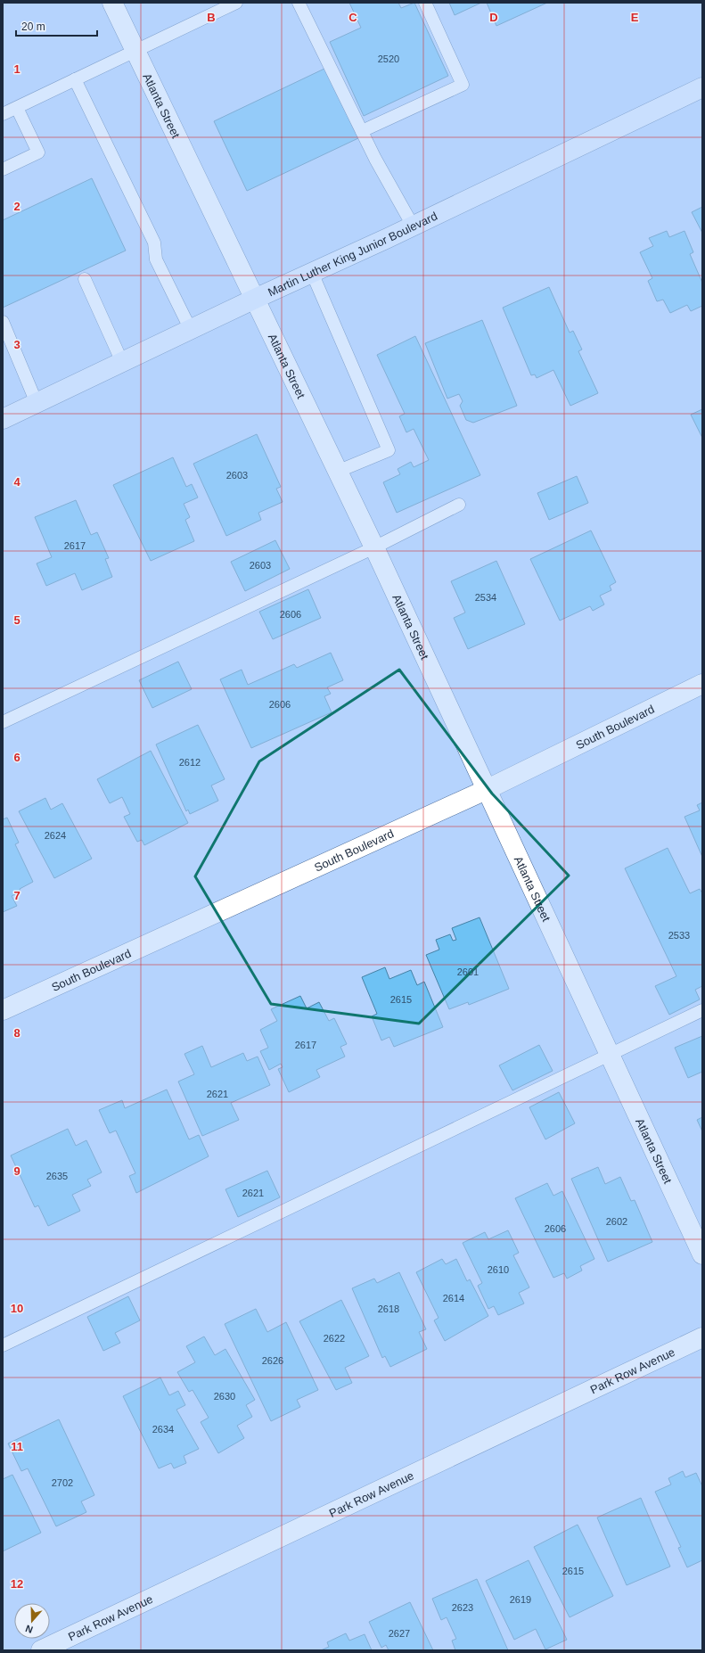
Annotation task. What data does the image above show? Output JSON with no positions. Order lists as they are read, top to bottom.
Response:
{
  "streets": {
    "main road": ["Martin Luther King Junior Boulevard"],
    "street": ["Atlanta Street", "South Boulevard", "Park Row Avenue"]
  },
  "crossings": [
    ["Atlanta Street", "Martin Luther King Junior Boulevard"],
    ["Atlanta Street", "South Boulevard"]
  ],
  "house_numbers": [
    "2520",
    "2603",
    "2617",
    "2603",
    "2534",
    "2606",
    "2606",
    "2612",
    "2624",
    "2533",
    "2601",
    "2615",
    "2617",
    "2621",
    "2635",
    "2621",
    "2602",
    "2606",
    "2610",
    "2614",
    "2618",
    "2622",
    "2626",
    "2630",
    "2634",
    "2702",
    "2615",
    "2619",
    "2623",
    "2627"
  ],
  "scale_bar": "20 m",
  "north": "bottom",
  "grid": {
    "columns": [
      "B",
      "C",
      "D",
      "E"
    ],
    "rows": [
      "1",
      "2",
      "3",
      "4",
      "5",
      "6",
      "7",
      "8",
      "9",
      "10",
      "11",
      "12"
    ]
  }
}
